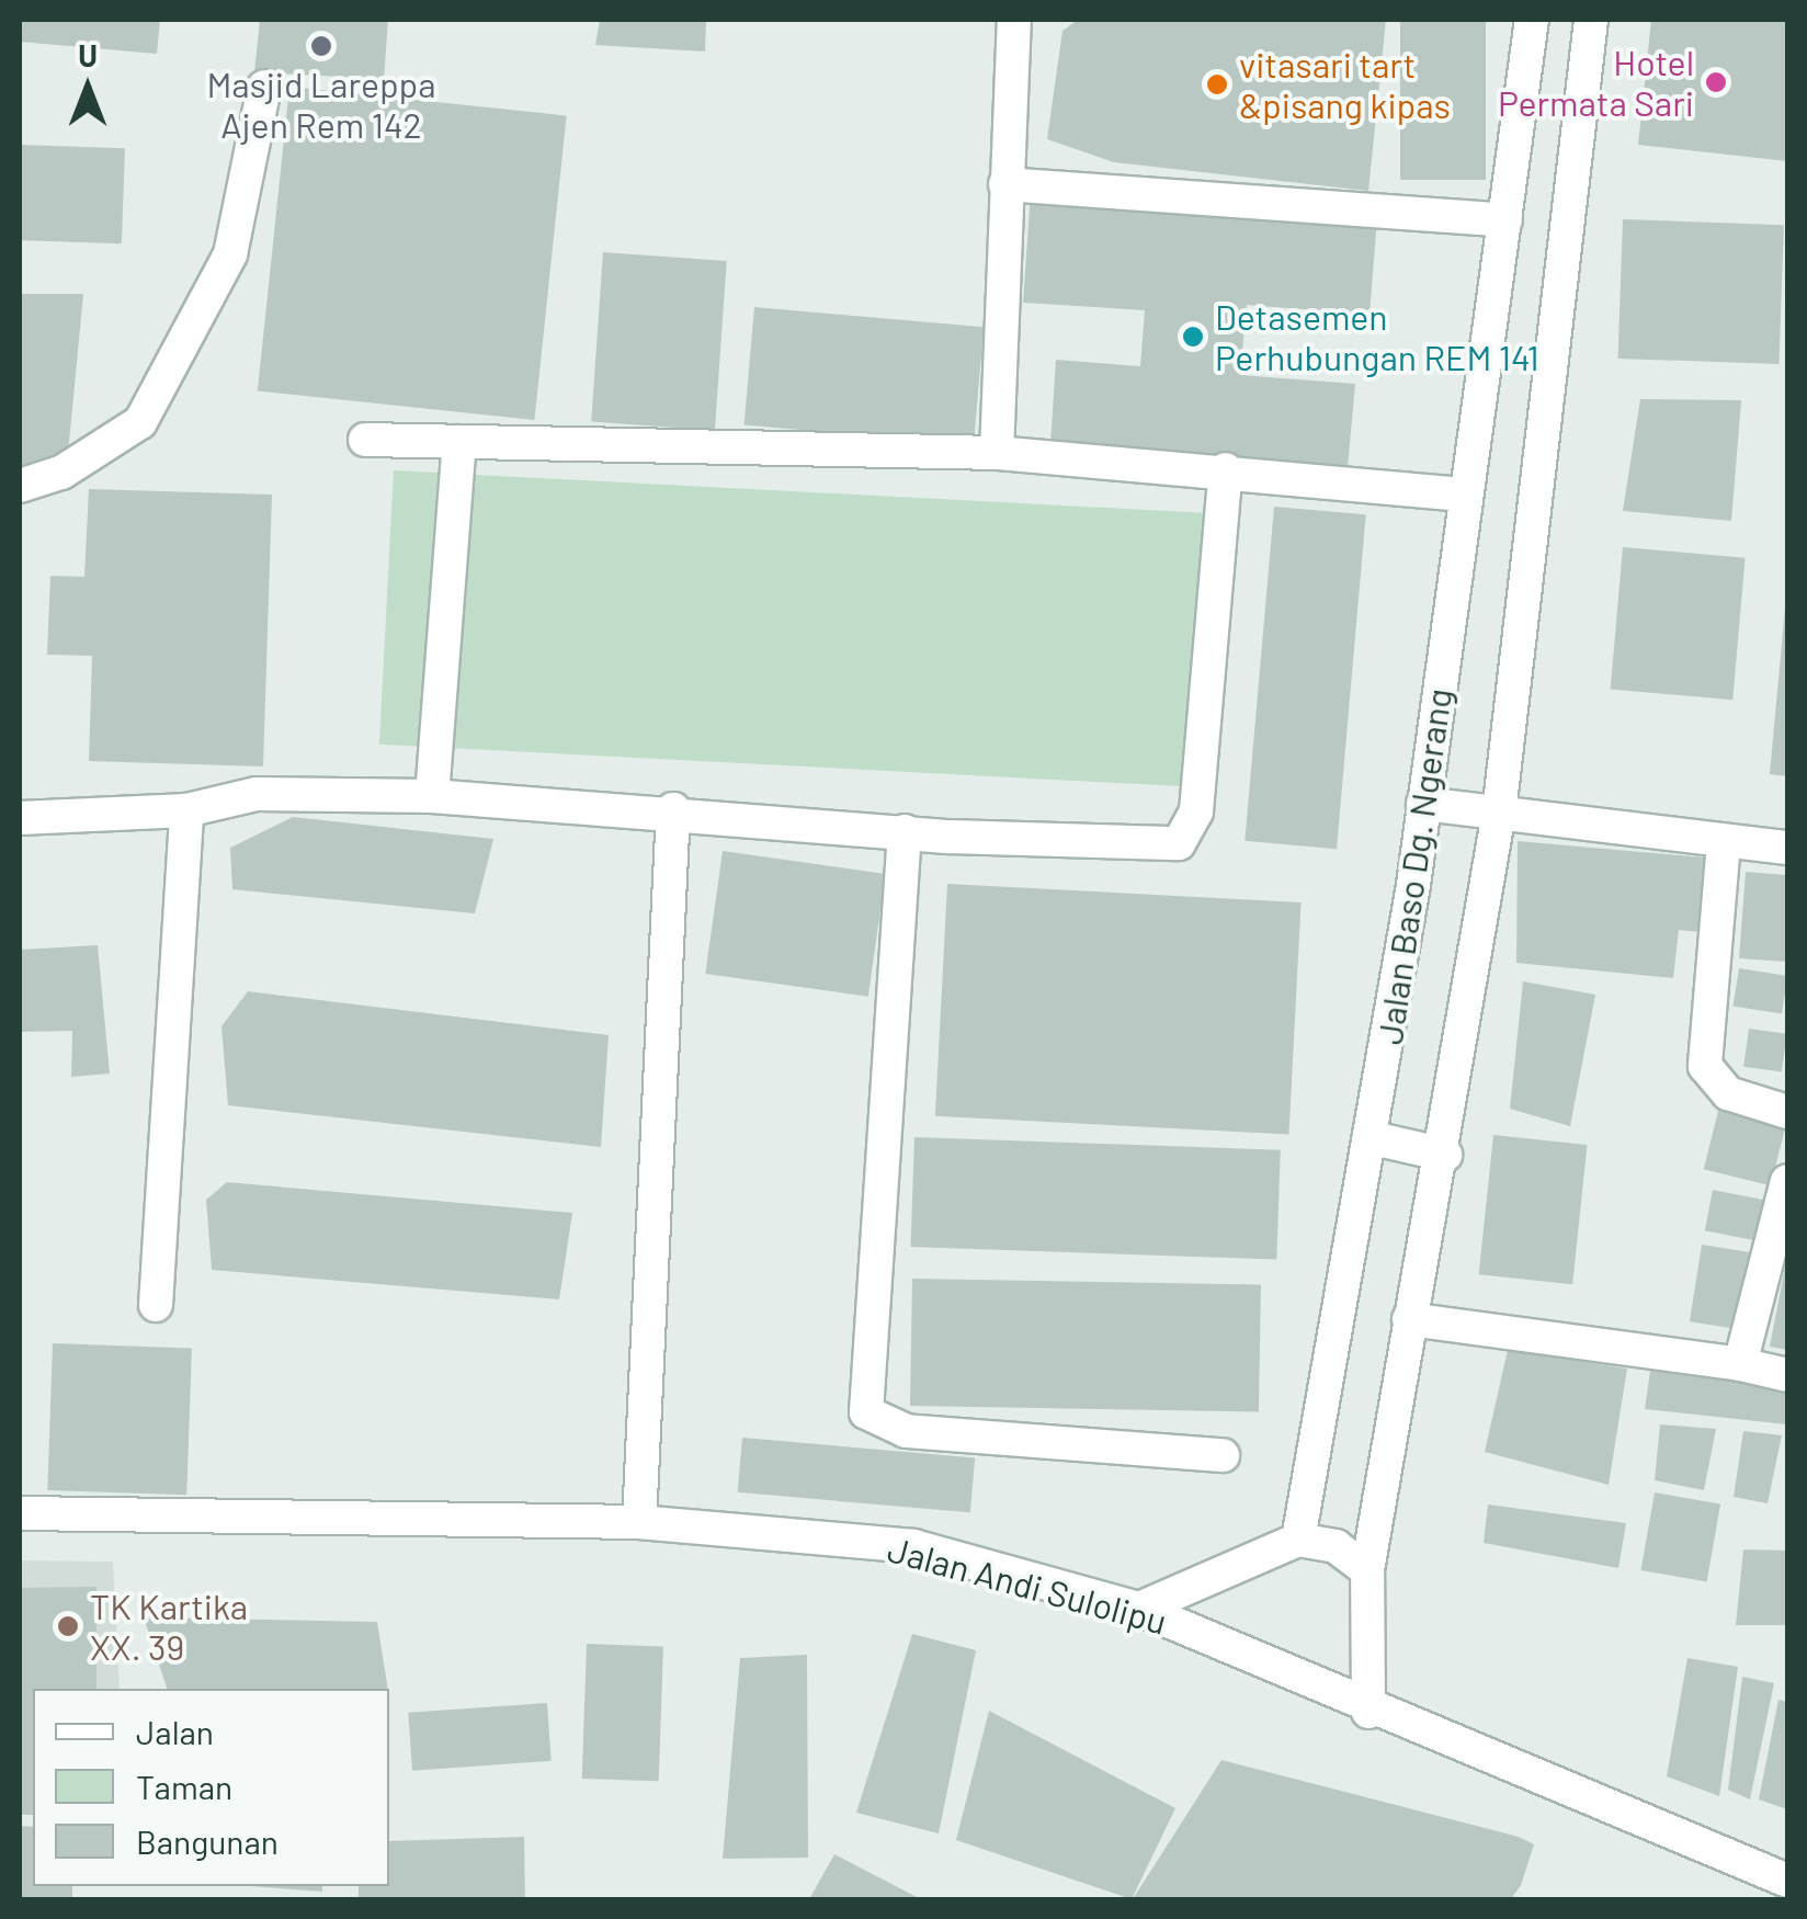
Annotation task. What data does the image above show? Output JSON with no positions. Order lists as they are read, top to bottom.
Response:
{
  "streets": {
    "street": ["Jalan Baso Dg. Ngerang", "Jalan Andi Sulolipu"]
  },
  "crossings": [
    ["Jalan Baso Dg. Ngerang", "Jalan Andi Sulolipu"]
  ],
  "places": [
    "Masjid Lareppa Ajen Rem 142",
    "Hotel Permata Sari",
    "vitasari tart &pisang kipas",
    "Detasemen Perhubungan REM 141",
    "TK Kartika XX. 39"
  ],
  "legend": ["Jalan", "Taman", "Bangunan"],
  "north": "top"
}
